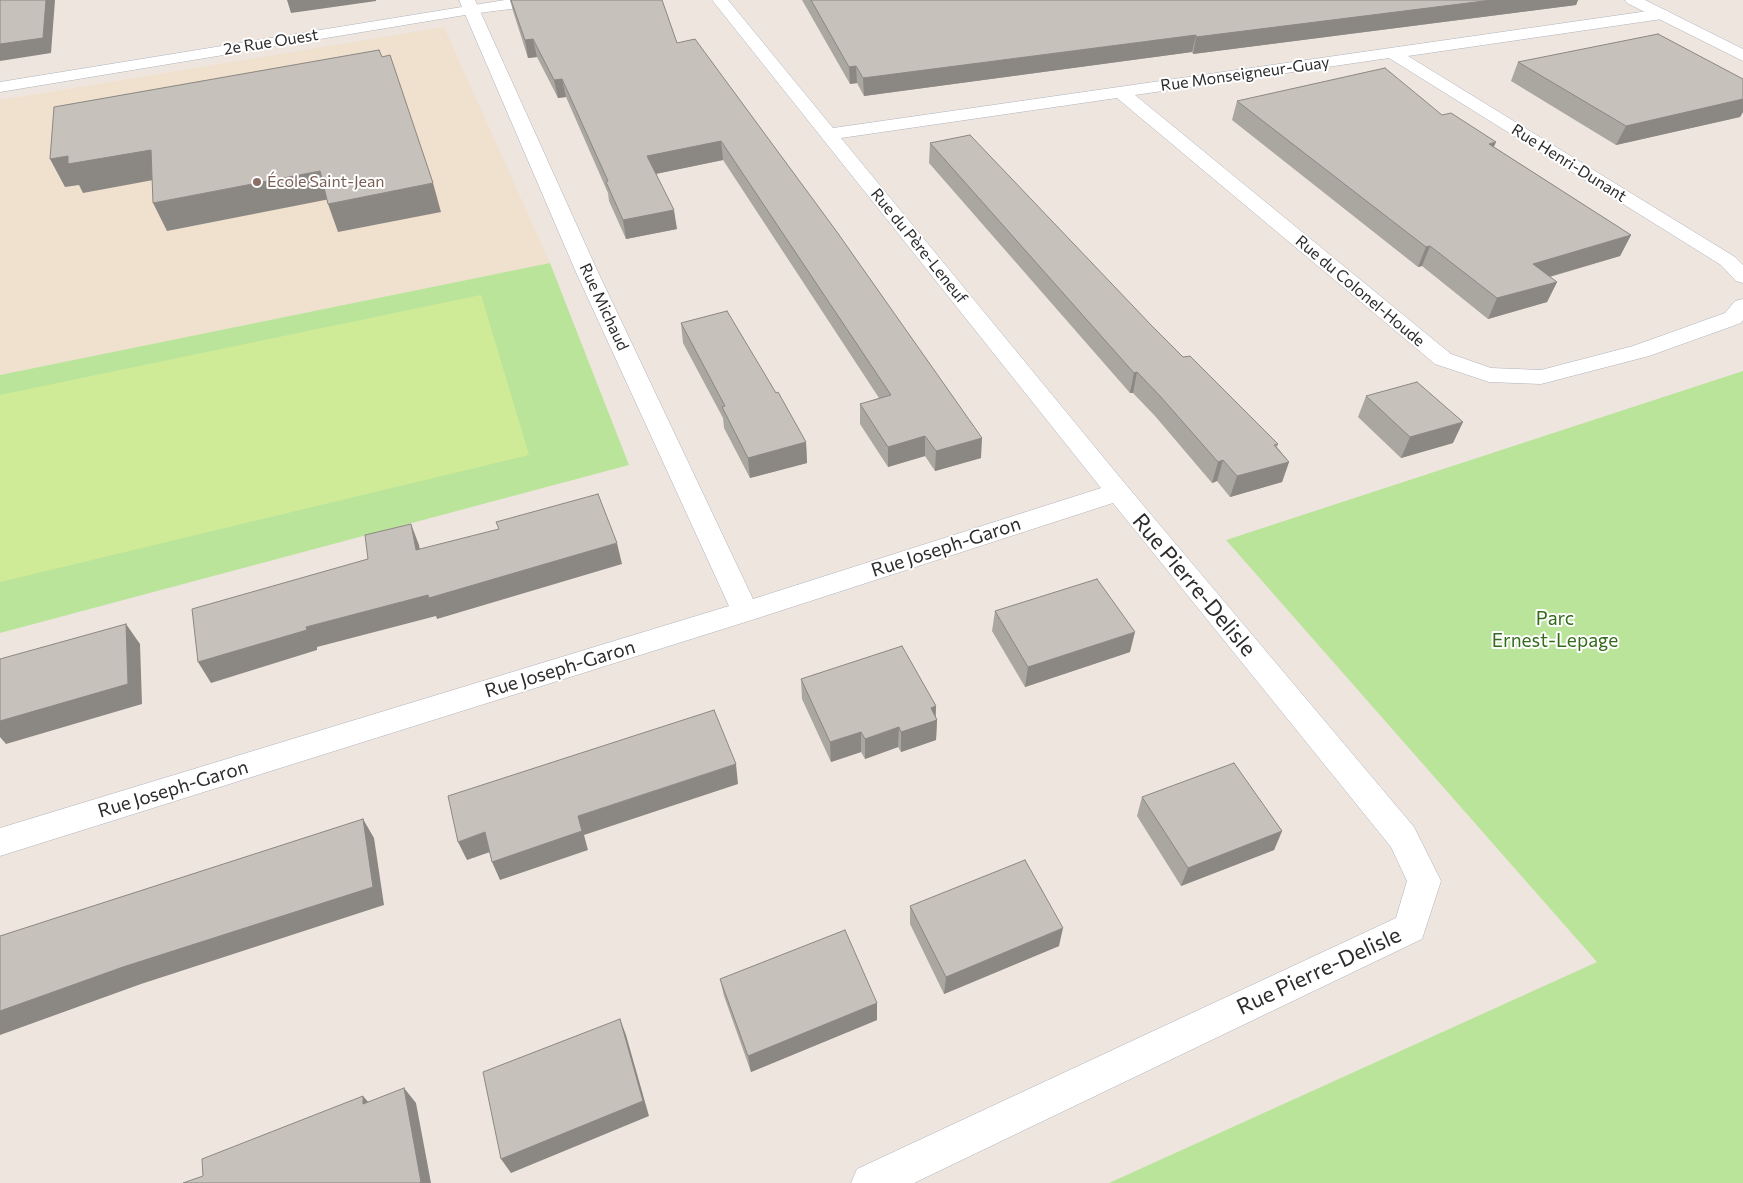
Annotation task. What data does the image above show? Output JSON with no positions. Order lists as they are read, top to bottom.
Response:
{
  "streets": {
    "street": [
      "2e Rue Ouest",
      "Rue Monseigneur-Guay",
      "Rue Henri-Dunant",
      "Rue du Père-Leneuf",
      "Rue du Colonel-Houde",
      "Rue Michaud",
      "Rue Joseph-Garon",
      "Rue Pierre-Delisle"
    ]
  },
  "crossings": [
    ["2e Rue Ouest", "Rue Michaud"],
    ["Rue Monseigneur-Guay", "Rue Henri-Dunant"],
    ["Rue Monseigneur-Guay", "Rue du Père-Leneuf"],
    ["Rue Monseigneur-Guay", "Rue du Colonel-Houde"],
    ["Rue du Père-Leneuf", "Rue Joseph-Garon"],
    ["Rue du Père-Leneuf", "Rue Pierre-Delisle"],
    ["Rue Michaud", "Rue Joseph-Garon"],
    ["Rue Joseph-Garon", "Rue Pierre-Delisle"]
  ],
  "parks": ["Parc Ernest-Lepage"],
  "places": ["École Saint-Jean"]
}
